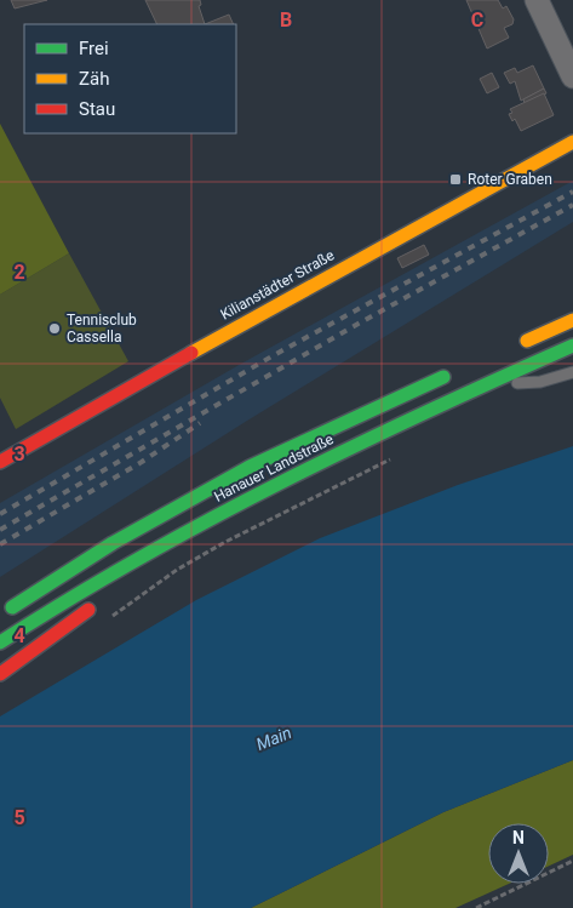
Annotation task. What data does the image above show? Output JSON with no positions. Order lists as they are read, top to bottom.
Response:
{
  "streets": {
    "main road": ["Kilianstädter Straße", "Hanauer Landstraße"]
  },
  "water": ["Main"],
  "places": {
    "transit": ["Roter Graben"],
    "other": ["Tennisclub Cassella"]
  },
  "legend": ["Frei", "Zäh", "Stau"],
  "north": "top",
  "grid": {
    "columns": ["B", "C"],
    "rows": [
      "2",
      "3",
      "4",
      "5"
    ]
  }
}
